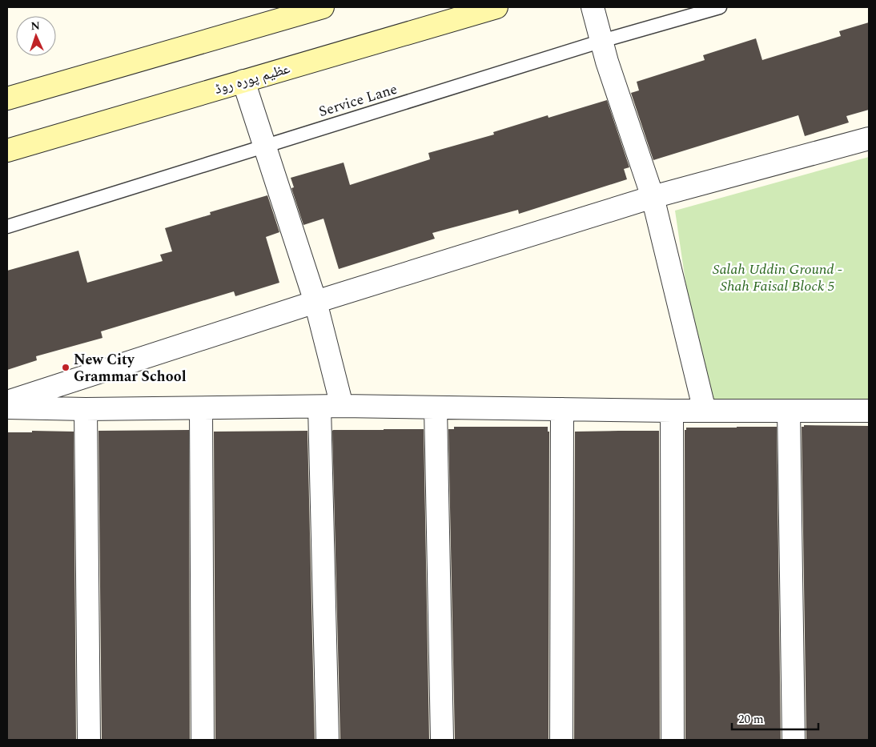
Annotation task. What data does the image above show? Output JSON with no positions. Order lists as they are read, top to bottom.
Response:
{
  "streets": {
    "main road": ["عظیم پورہ روڈ"],
    "lane": ["Service Lane"]
  },
  "parks": ["Salah Uddin Ground - Shah Faisal Block 5"],
  "places": ["New City Grammar School"],
  "scale_bar": "20 m",
  "north": "top"
}
